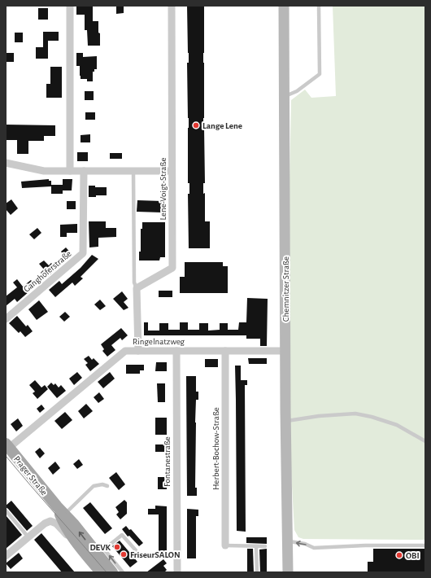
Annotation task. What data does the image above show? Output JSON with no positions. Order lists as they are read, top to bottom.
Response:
{
  "streets": {
    "main road": ["Chemnitzer Straße", "Prager Straße"],
    "street": [
      "Lene-Voigt-Straße",
      "Ganghoferstraße",
      "Ringelnatzweg",
      "Herbert-Bochow-Straße",
      "Fontanestraße"
    ]
  },
  "crossings": [
    ["Chemnitzer Straße", "Ringelnatzweg"],
    ["Ringelnatzweg", "Herbert-Bochow-Straße"],
    ["Ringelnatzweg", "Fontanestraße"],
    ["Ringelnatzweg", "Prager Straße"]
  ],
  "places": [
    "Lange Lene",
    "DEVK",
    "FriseurSALON",
    "OBI"
  ]
}
